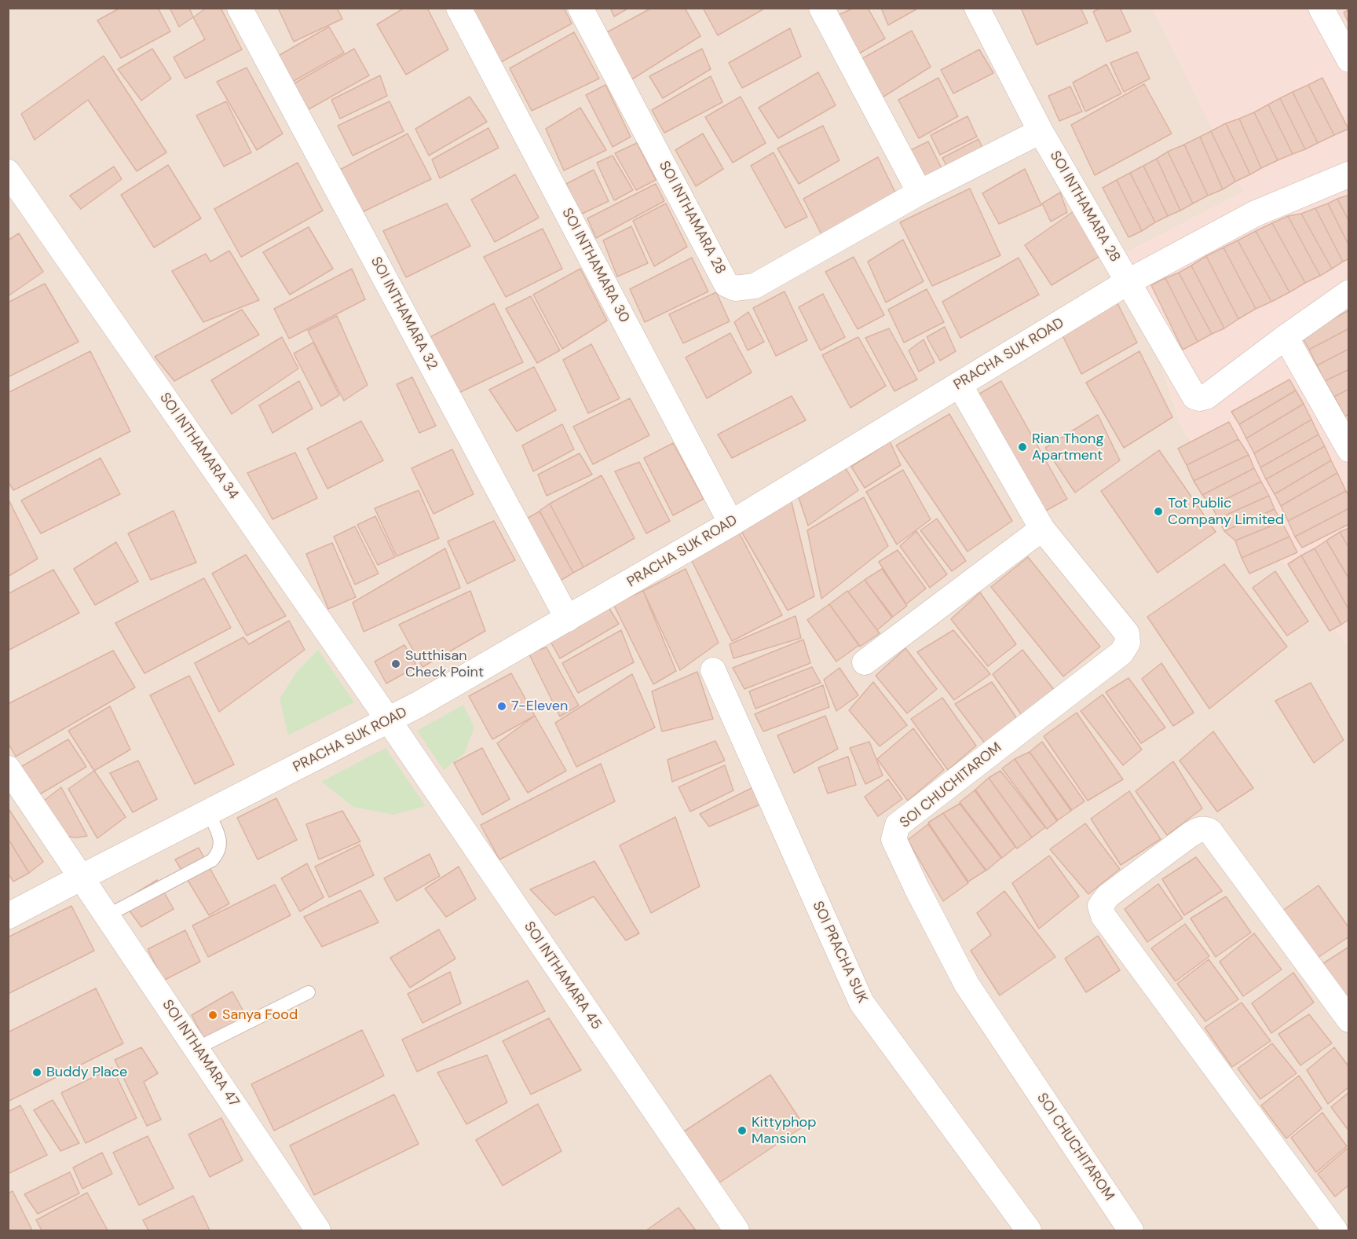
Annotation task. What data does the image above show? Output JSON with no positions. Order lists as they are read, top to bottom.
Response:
{
  "streets": {
    "street": [
      "SOI INTHAMARA 28",
      "SOI INTHAMARA 30",
      "SOI INTHAMARA 32",
      "PRACHA SUK ROAD",
      "SOI INTHAMARA 34",
      "SOI CHUCHITAROM",
      "SOI PRACHA SUK",
      "SOI INTHAMARA 45",
      "SOI INTHAMARA 47"
    ]
  },
  "crossings": [
    ["SOI INTHAMARA 28", "PRACHA SUK ROAD"],
    ["SOI INTHAMARA 30", "PRACHA SUK ROAD"],
    ["SOI INTHAMARA 32", "PRACHA SUK ROAD"],
    ["PRACHA SUK ROAD", "SOI INTHAMARA 34"],
    ["PRACHA SUK ROAD", "SOI CHUCHITAROM"],
    ["PRACHA SUK ROAD", "SOI INTHAMARA 45"],
    ["PRACHA SUK ROAD", "SOI INTHAMARA 47"],
    ["SOI INTHAMARA 34", "SOI INTHAMARA 45"]
  ],
  "places": [
    "Rian Thong Apartment",
    "Tot Public Company Limited",
    "Sutthisan Check Point",
    "7-Eleven",
    "Sanya Food",
    "Buddy Place",
    "Kittyphop Mansion"
  ]
}
